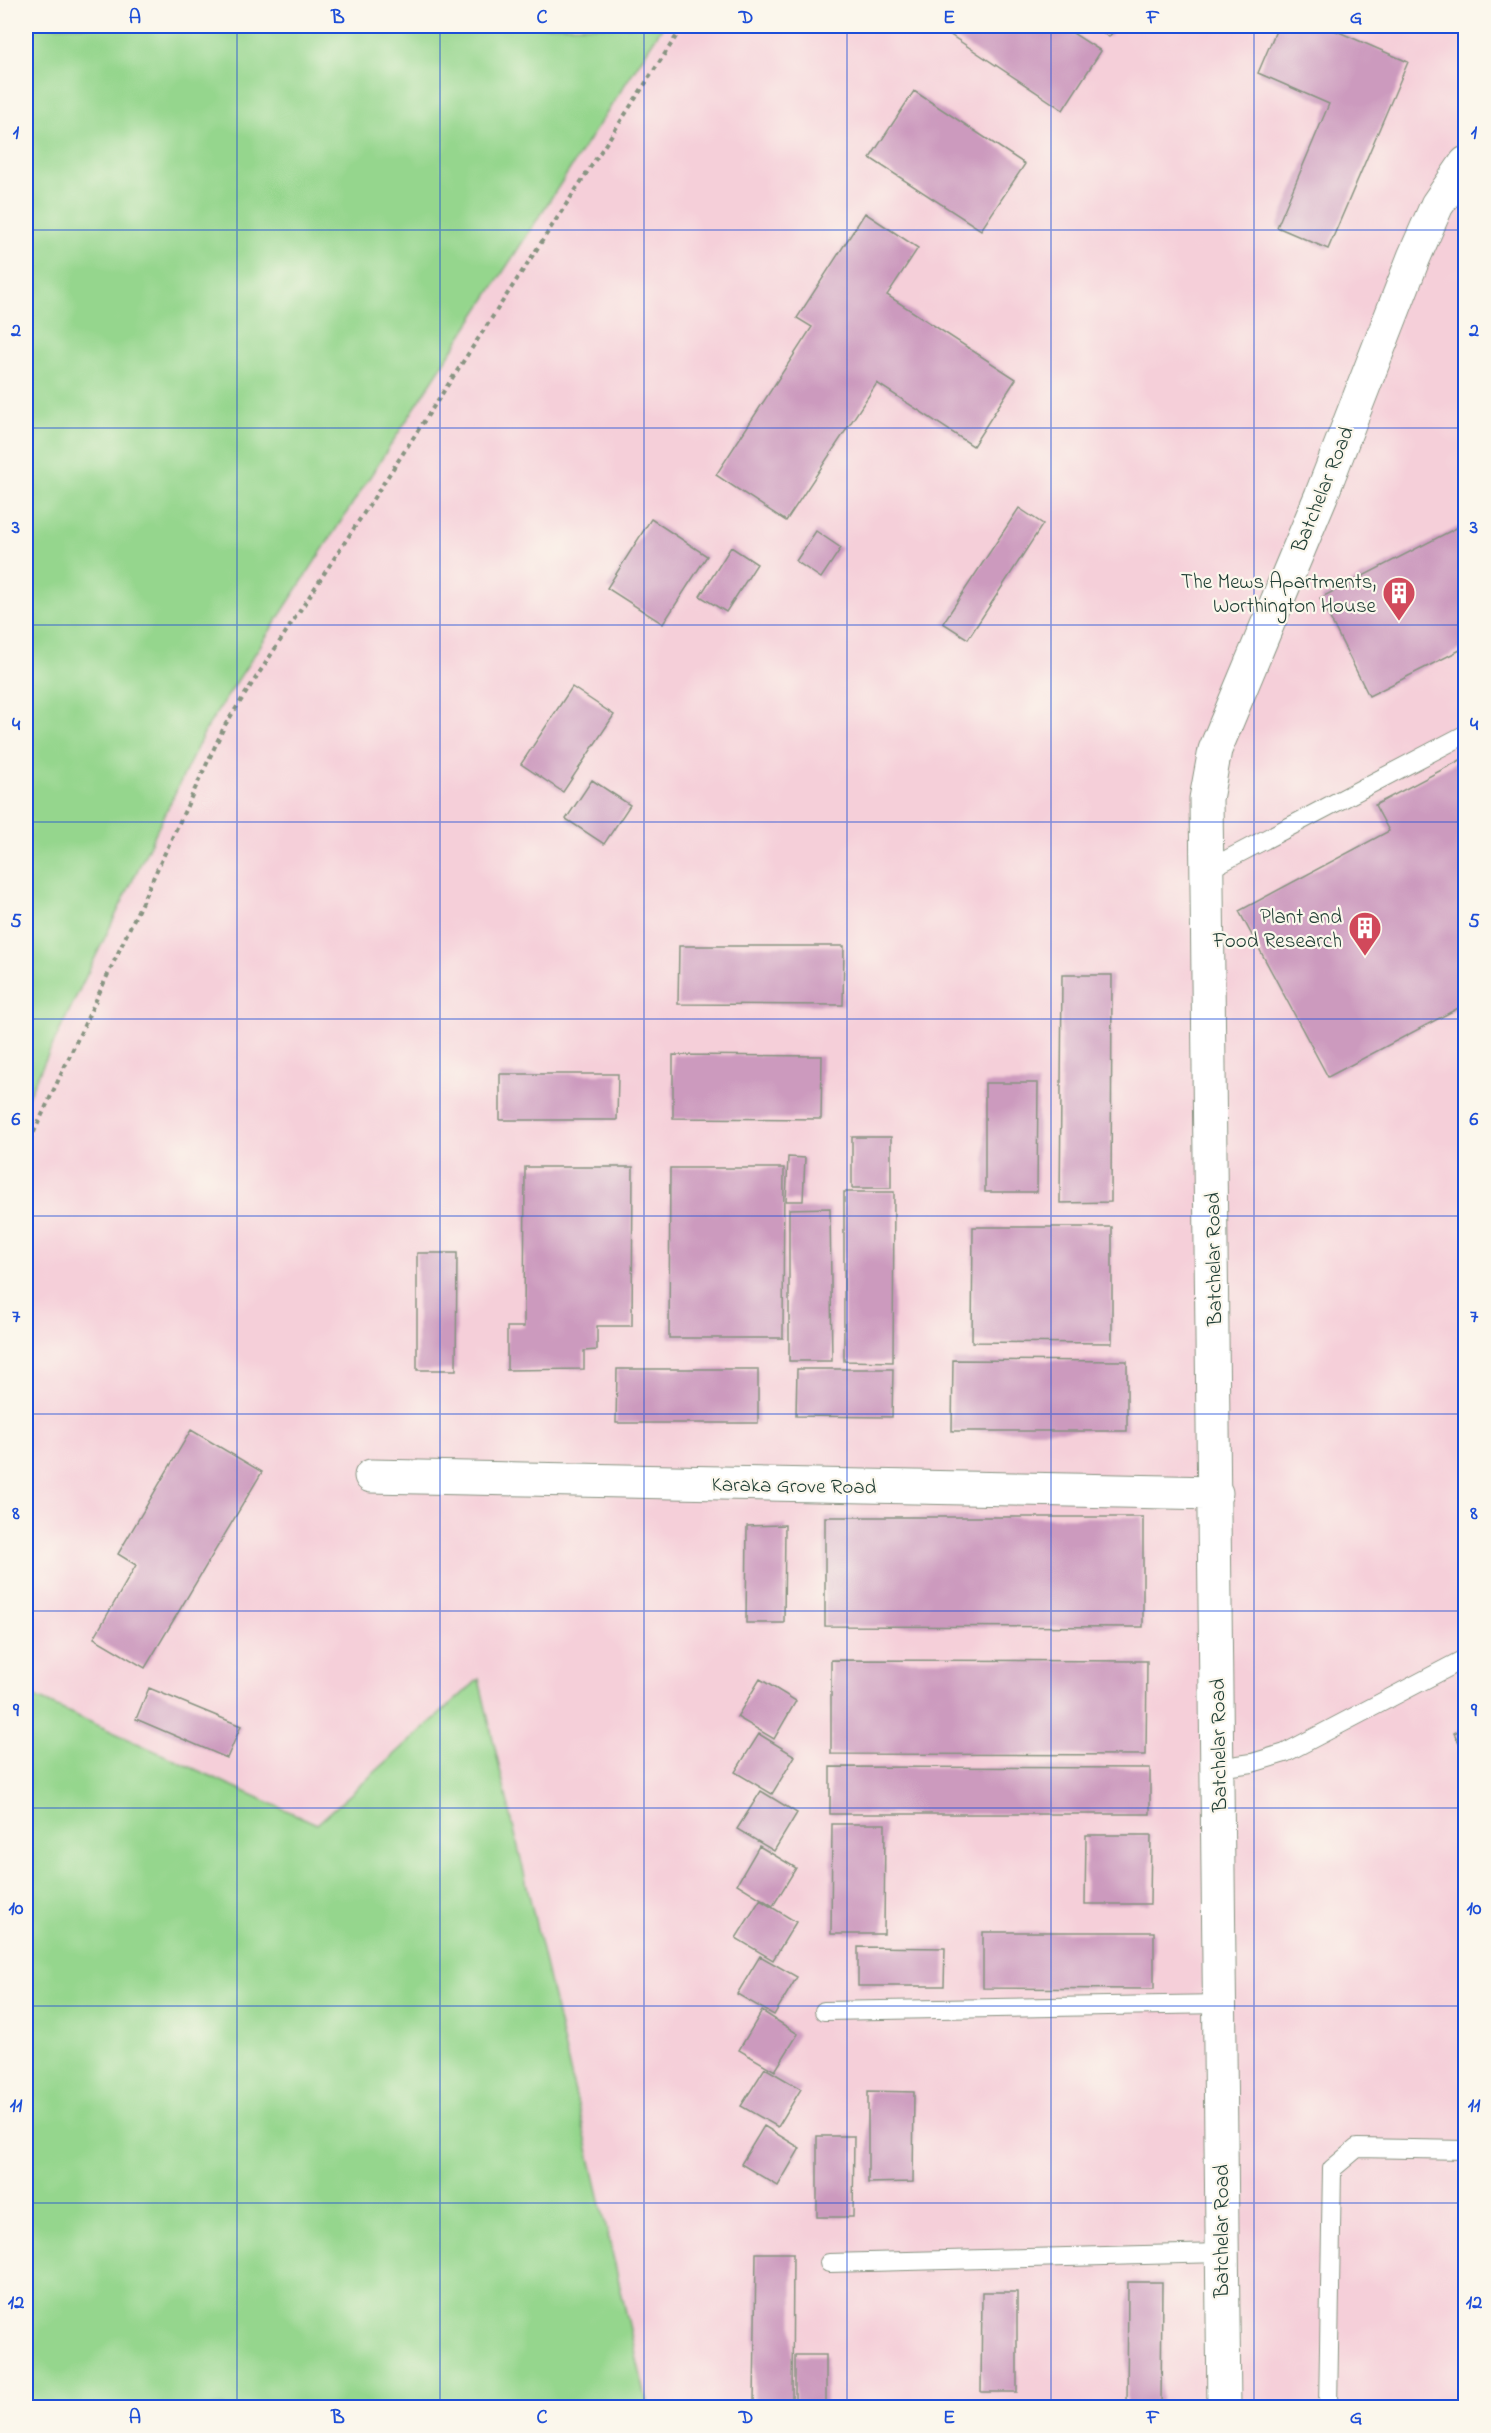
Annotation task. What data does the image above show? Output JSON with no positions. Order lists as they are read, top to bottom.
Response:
{
  "streets": {
    "street": ["Batchelar Road", "Karaka Grove Road"]
  },
  "crossings": [
    ["Batchelar Road", "Karaka Grove Road"]
  ],
  "places": {
    "building": ["The Mews Apartments, Worthington House", "Plant and Food Research"]
  },
  "grid": {
    "columns": [
      "A",
      "B",
      "C",
      "D",
      "E",
      "F",
      "G"
    ],
    "rows": [
      "1",
      "2",
      "3",
      "4",
      "5",
      "6",
      "7",
      "8",
      "9",
      "10",
      "11",
      "12"
    ]
  }
}
